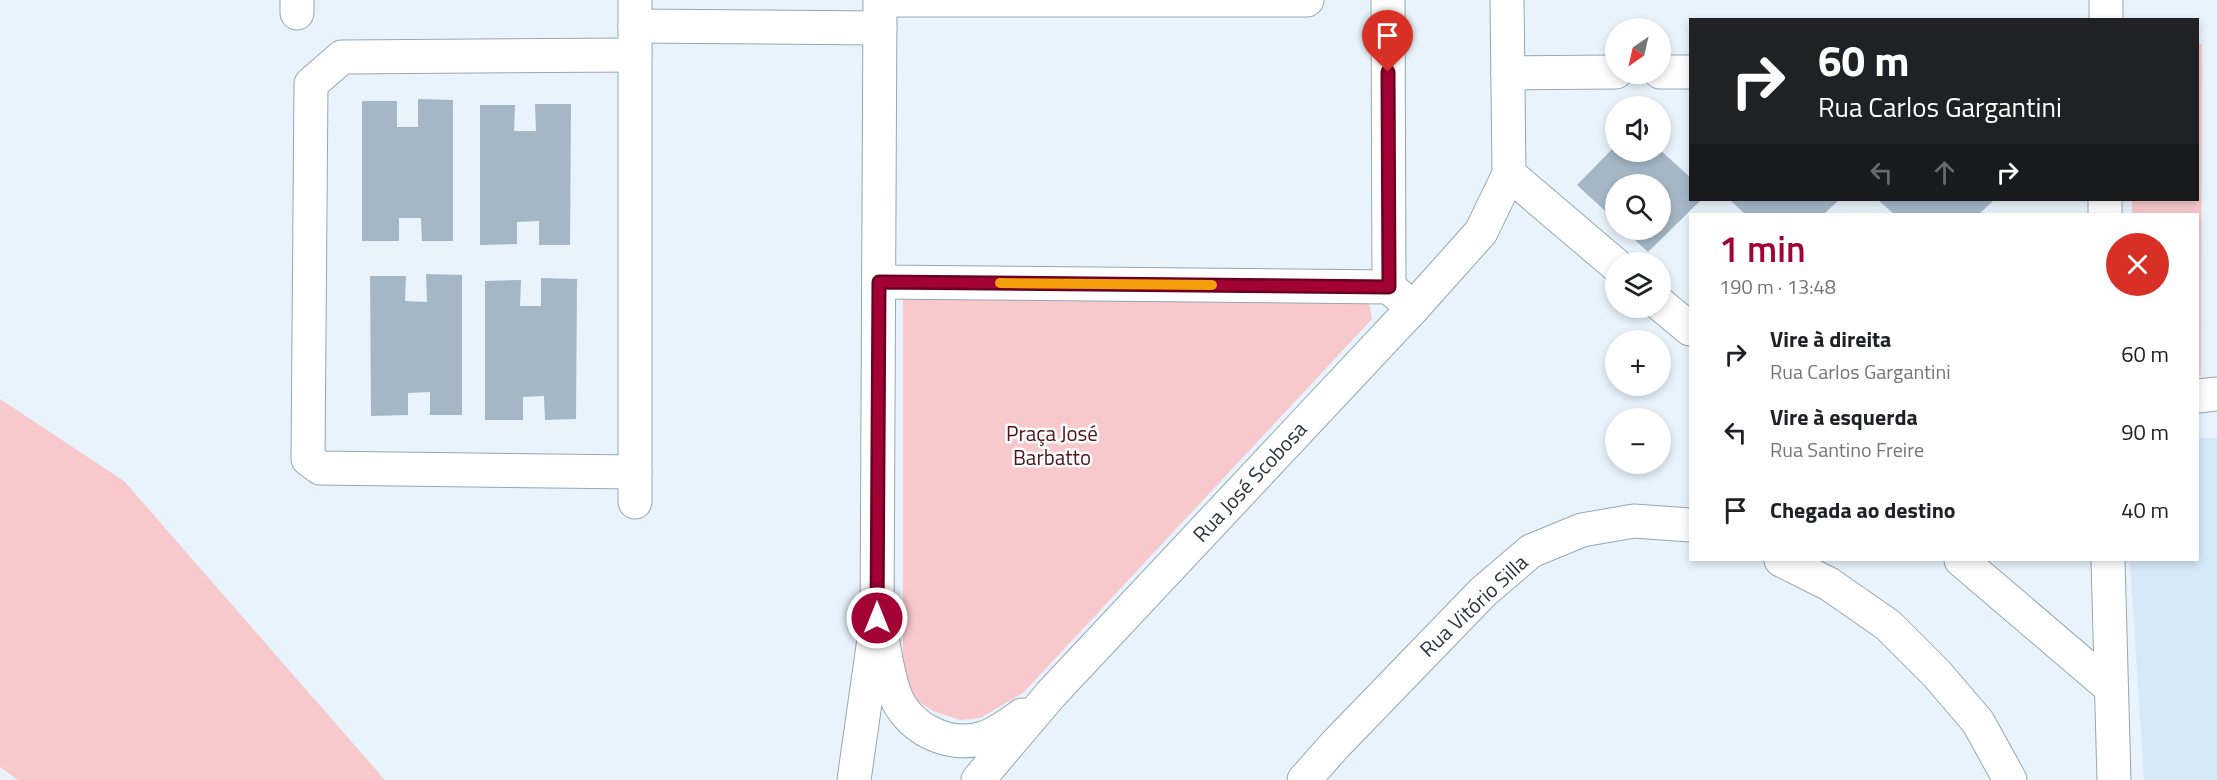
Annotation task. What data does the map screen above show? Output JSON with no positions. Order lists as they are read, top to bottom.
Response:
{
  "streets": {
    "street": ["Rua José Scobosa", "Rua Vitório Silla"]
  },
  "parks": ["Praça José Barbatto"],
  "north": "bottom left",
  "page": {
    "map_buttons": ["+", "−"],
    "turn": ["60 m", "Rua Carlos Gargantini"],
    "heading": ["1 min", "190 m · 13:48"],
    "list": [
      {
        "name": "Vire à direita",
        "note": "Rua Carlos Gargantini",
        "value": "60 m"
      },
      {
        "name": "Vire à esquerda",
        "note": "Rua Santino Freire",
        "value": "90 m"
      },
      {
        "name": "Chegada ao destino",
        "value": "40 m"
      }
    ]
  }
}
